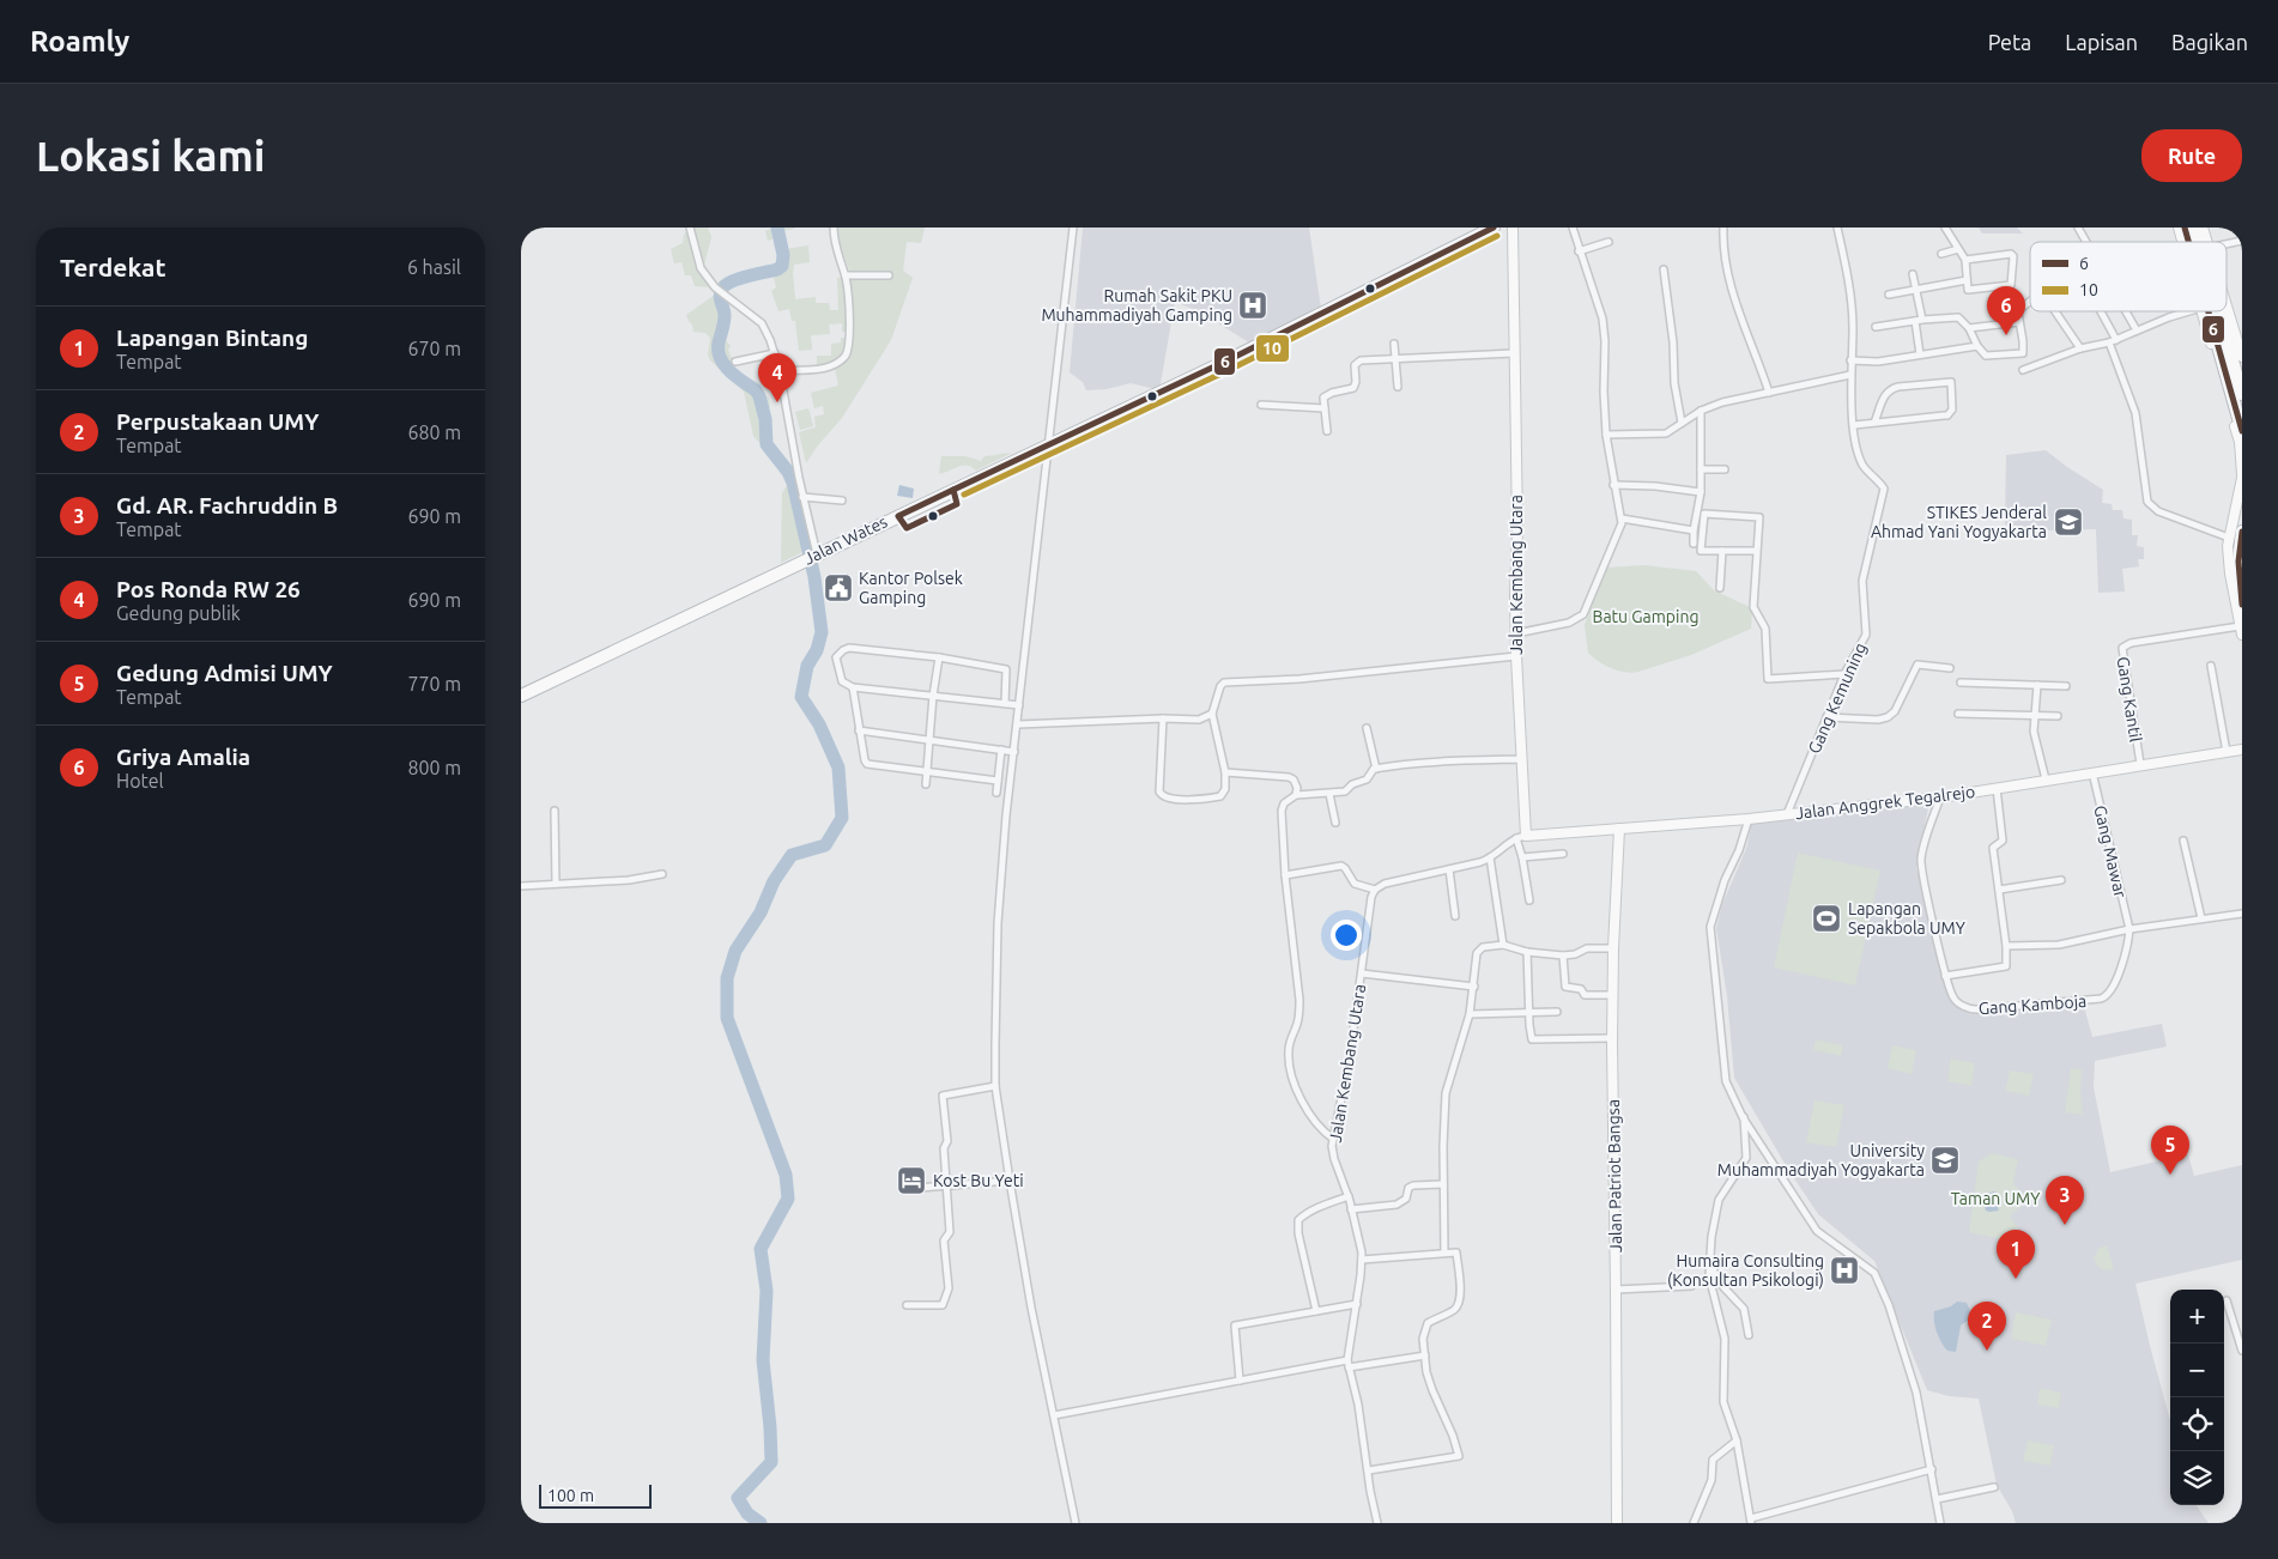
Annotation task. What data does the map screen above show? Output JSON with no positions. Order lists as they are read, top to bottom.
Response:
{
  "streets": {
    "highway": ["Jalan Wates"],
    "street": [
      "Jalan Kembang Utara",
      "Gang Kemuning",
      "Gang Kantil",
      "Jalan Anggrek Tegalrejo",
      "Gang Mawar",
      "Gang Kamboja",
      "Jalan Patriot Bangsa"
    ]
  },
  "crossings": [
    ["Jalan Kembang Utara", "Jalan Anggrek Tegalrejo"],
    ["Gang Kemuning", "Jalan Anggrek Tegalrejo"],
    ["Gang Kantil", "Jalan Anggrek Tegalrejo"],
    ["Jalan Anggrek Tegalrejo", "Gang Mawar"],
    ["Jalan Anggrek Tegalrejo", "Gang Kamboja"],
    ["Jalan Anggrek Tegalrejo", "Jalan Patriot Bangsa"],
    ["Gang Mawar", "Gang Kamboja"]
  ],
  "parks": ["Batu Gamping", "Taman UMY"],
  "places": {
    "hospital": ["Rumah Sakit PKU Muhammadiyah Gamping", "Humaira Consulting (Konsultan Psikologi)"],
    "school or university": ["STIKES Jenderal Ahmad Yani Yogyakarta", "University Muhammadiyah Yogyakarta"],
    "public building": ["Kantor Polsek Gamping"],
    "sports": ["Lapangan Sepakbola UMY"],
    "hotel": ["Kost Bu Yeti"]
  },
  "lines": ["transit line 6", "transit line 10"],
  "legend": ["6", "10"],
  "scale_bar": "100 m",
  "page": {
    "header": "Roamly",
    "nav": ["Peta", "Lapisan", "Bagikan"],
    "buttons": "Rute",
    "title": "Lokasi kami",
    "heading": ["Terdekat", "6 hasil"],
    "pins": [
      "6",
      "4",
      "5",
      "3",
      "1",
      "2"
    ],
    "list": [
      {
        "mark": "1",
        "name": "Lapangan Bintang",
        "note": "Tempat",
        "value": "670 m"
      },
      {
        "mark": "2",
        "name": "Perpustakaan UMY",
        "note": "Tempat",
        "value": "680 m"
      },
      {
        "mark": "3",
        "name": "Gd. AR. Fachruddin B",
        "note": "Tempat",
        "value": "690 m"
      },
      {
        "mark": "4",
        "name": "Pos Ronda RW 26",
        "note": "Gedung publik",
        "value": "690 m"
      },
      {
        "mark": "5",
        "name": "Gedung Admisi UMY",
        "note": "Tempat",
        "value": "770 m"
      },
      {
        "mark": "6",
        "name": "Griya Amalia",
        "note": "Hotel",
        "value": "800 m"
      }
    ],
    "map_buttons": ["+", "−"],
    "scale": "100 m"
  }
}
